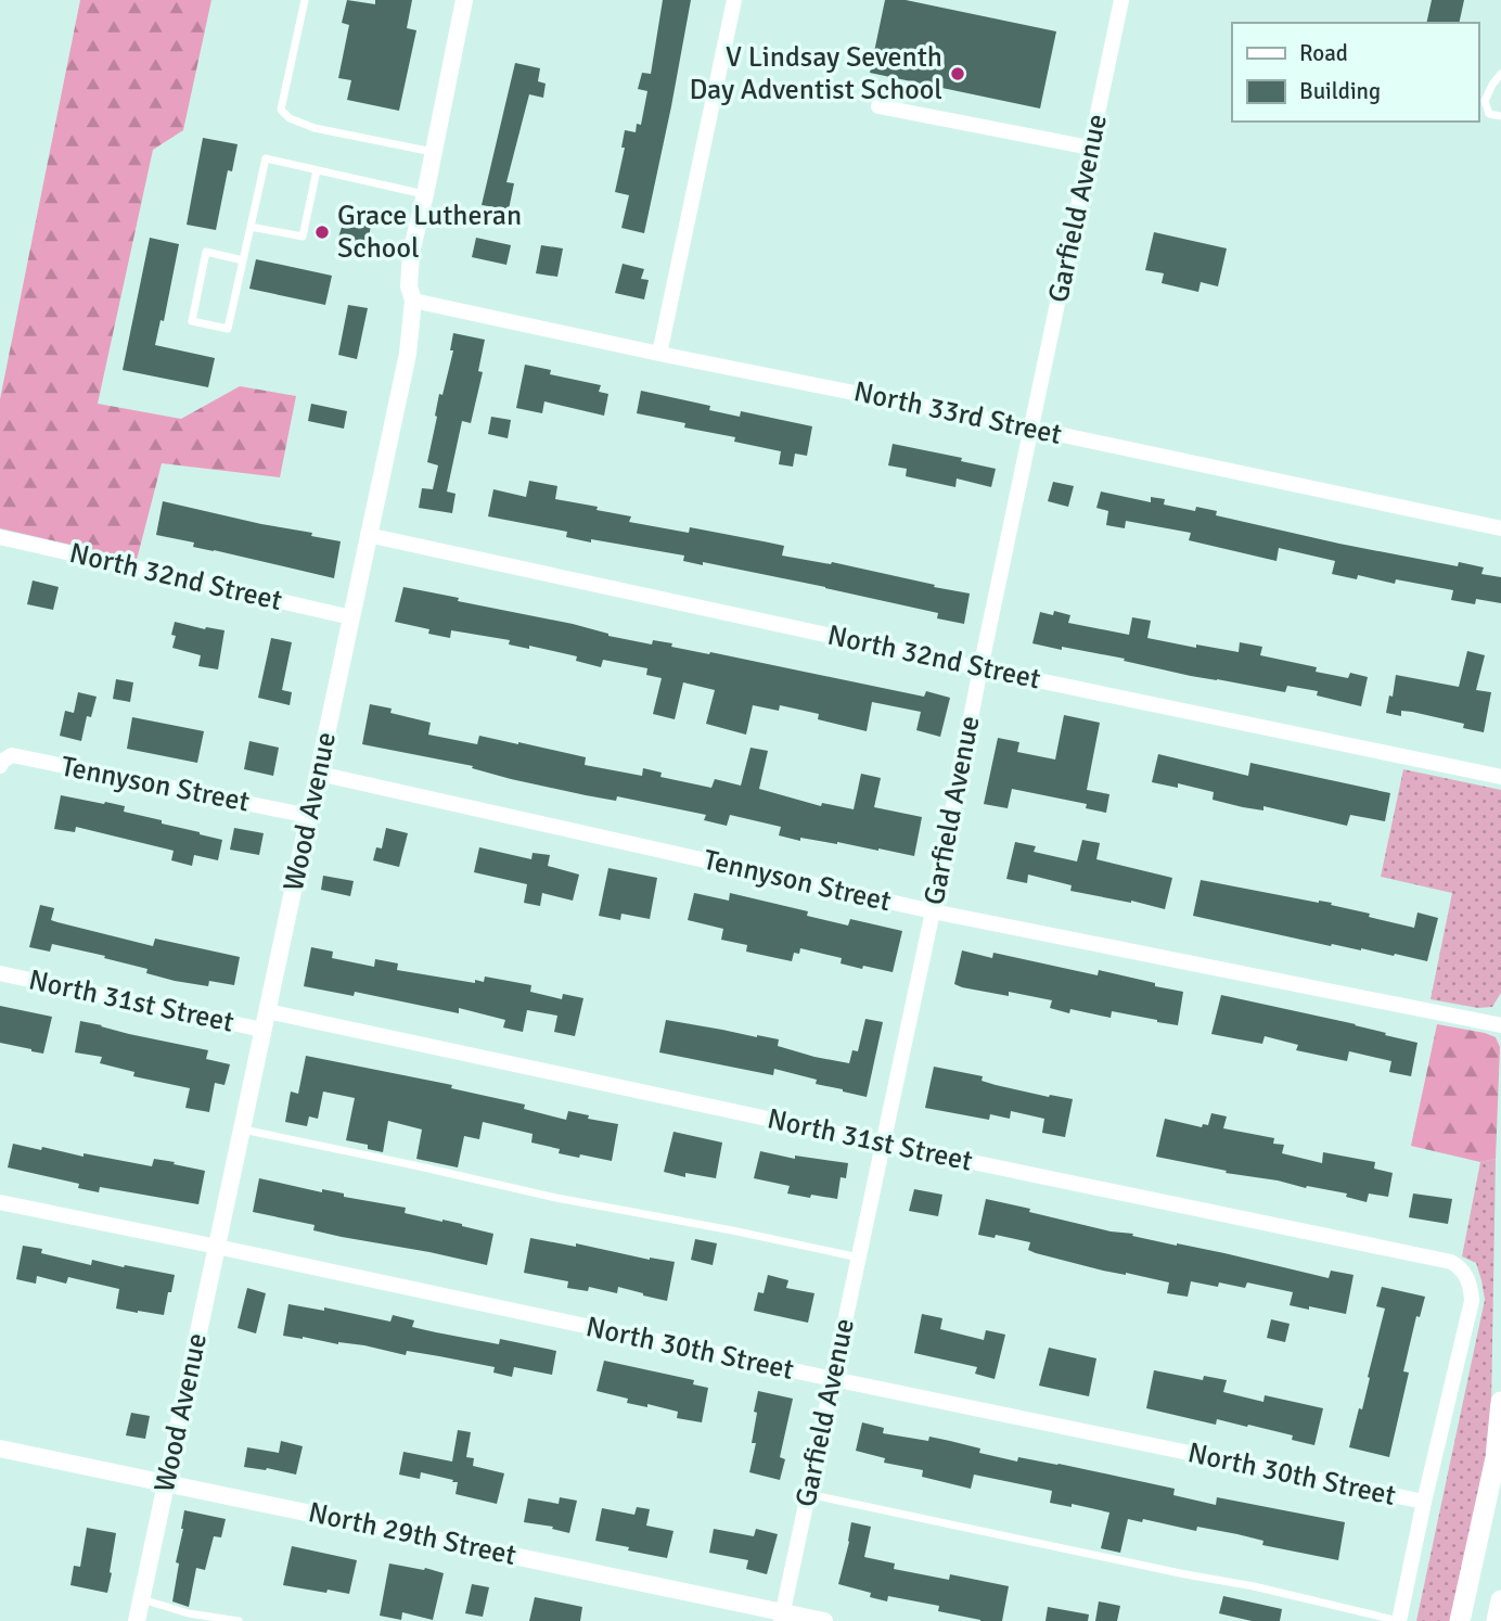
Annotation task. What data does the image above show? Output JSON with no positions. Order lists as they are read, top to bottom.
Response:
{
  "streets": {
    "street": [
      "Garfield Avenue",
      "North 33rd Street",
      "North 32nd Street",
      "Tennyson Street",
      "Wood Avenue",
      "North 31st Street",
      "North 30th Street",
      "North 29th Street"
    ]
  },
  "crossings": [
    ["Garfield Avenue", "North 33rd Street"],
    ["Garfield Avenue", "North 32nd Street"],
    ["Garfield Avenue", "Tennyson Street"],
    ["Garfield Avenue", "North 31st Street"],
    ["Garfield Avenue", "North 30th Street"],
    ["Garfield Avenue", "North 29th Street"],
    ["North 33rd Street", "Wood Avenue"],
    ["North 32nd Street", "Wood Avenue"],
    ["Tennyson Street", "Wood Avenue"],
    ["Wood Avenue", "North 31st Street"],
    ["Wood Avenue", "North 30th Street"],
    ["Wood Avenue", "North 29th Street"],
    ["North 31st Street", "North 30th Street"]
  ],
  "places": ["V Lindsay Seventh Day Adventist School", "Grace Lutheran School"],
  "legend": ["Road", "Building"]
}
